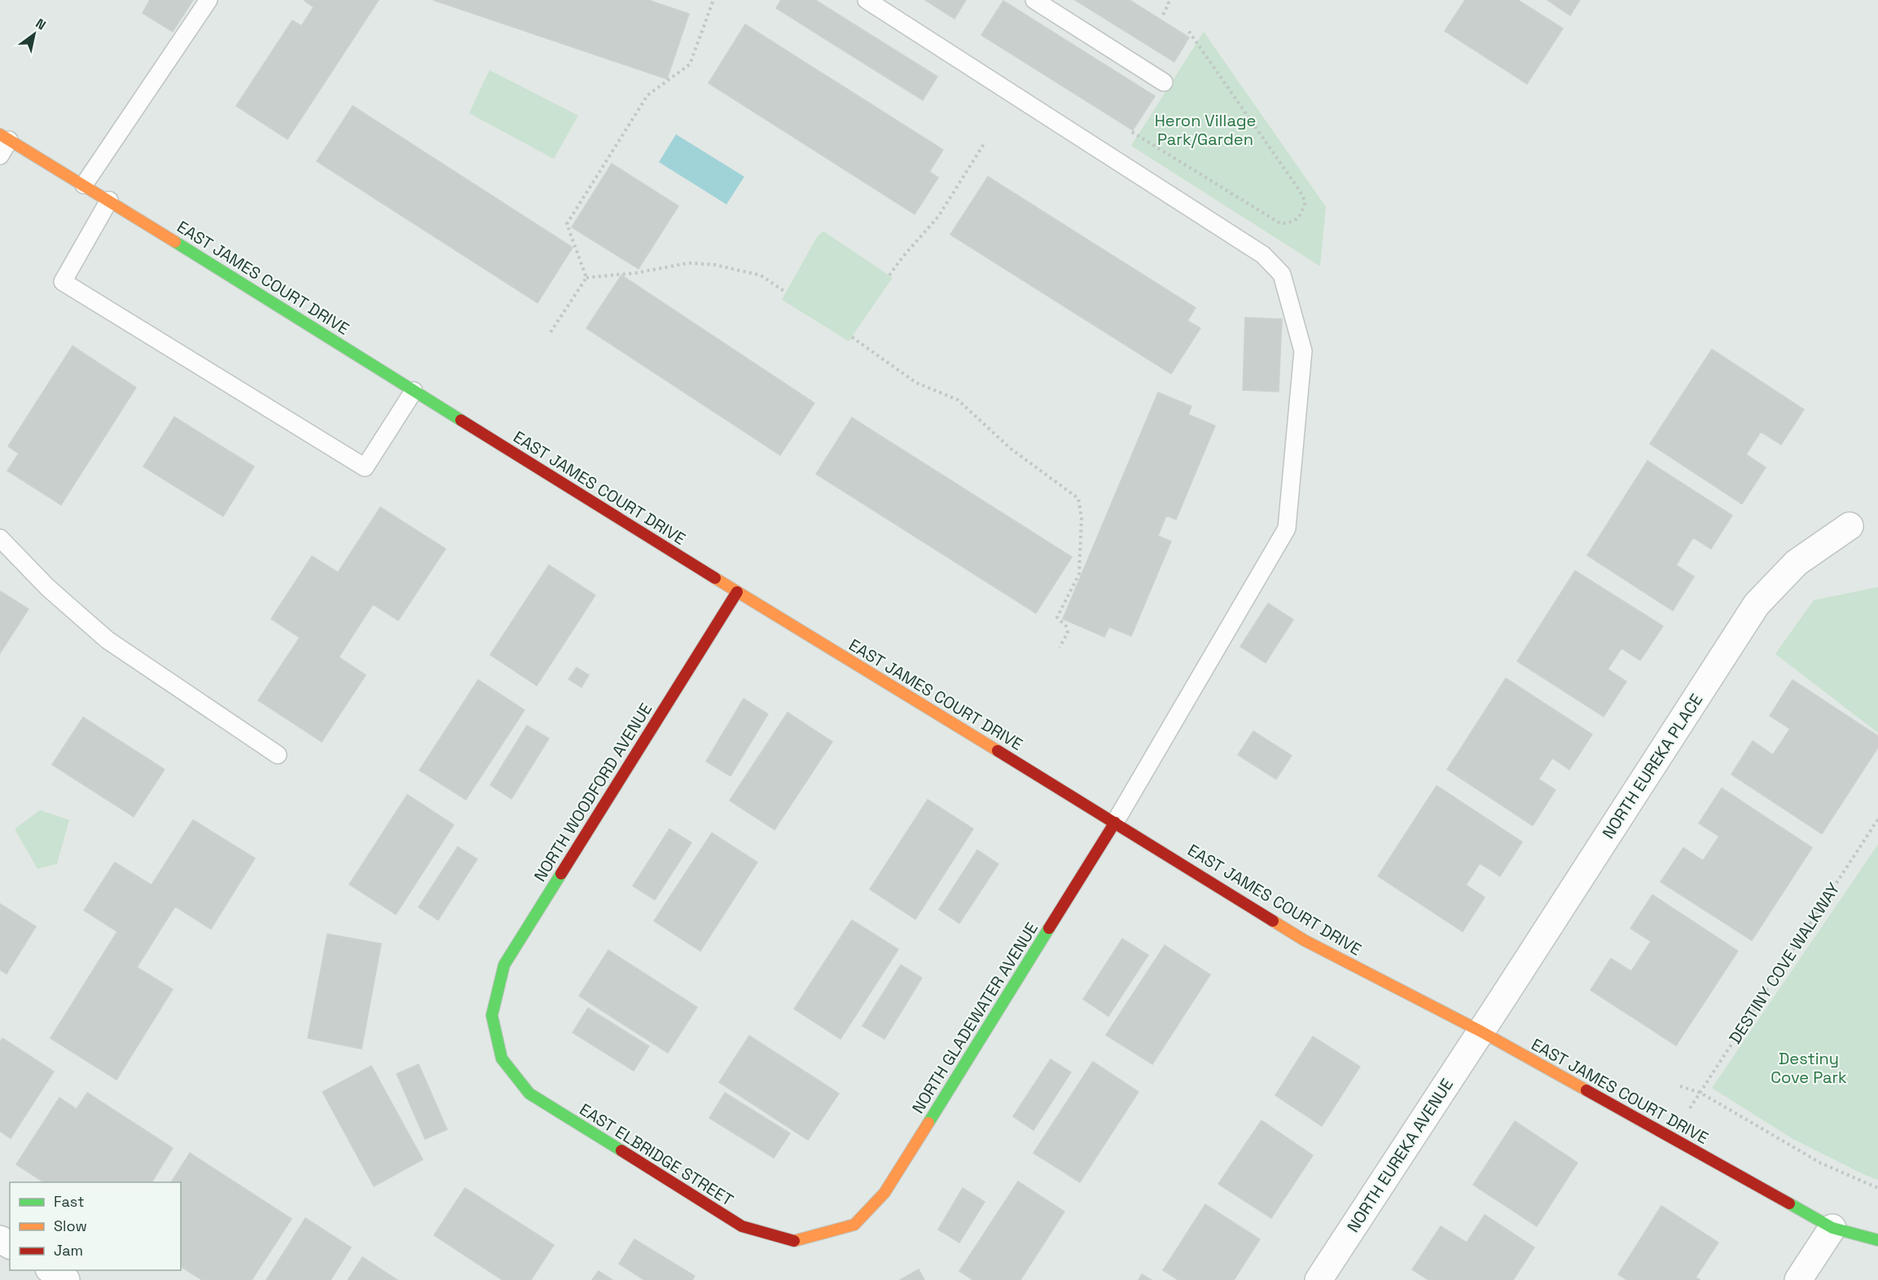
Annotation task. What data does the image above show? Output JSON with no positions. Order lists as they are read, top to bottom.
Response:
{
  "streets": {
    "street": [
      "EAST JAMES COURT DRIVE",
      "NORTH EUREKA PLACE",
      "NORTH WOODFORD AVENUE",
      "NORTH GLADEWATER AVENUE",
      "EAST ELBRIDGE STREET",
      "NORTH EUREKA AVENUE"
    ],
    "path": ["DESTINY COVE WALKWAY"]
  },
  "crossings": [
    ["EAST JAMES COURT DRIVE", "NORTH EUREKA PLACE"],
    ["EAST JAMES COURT DRIVE", "NORTH WOODFORD AVENUE"],
    ["EAST JAMES COURT DRIVE", "NORTH GLADEWATER AVENUE"],
    ["EAST JAMES COURT DRIVE", "NORTH EUREKA AVENUE"],
    ["NORTH EUREKA PLACE", "NORTH EUREKA AVENUE"],
    ["NORTH WOODFORD AVENUE", "EAST ELBRIDGE STREET"],
    ["NORTH GLADEWATER AVENUE", "EAST ELBRIDGE STREET"]
  ],
  "parks": ["Heron Village Park/Garden", "Destiny Cove Park"],
  "legend": ["Fast", "Slow", "Jam"],
  "north": "top right"
}
